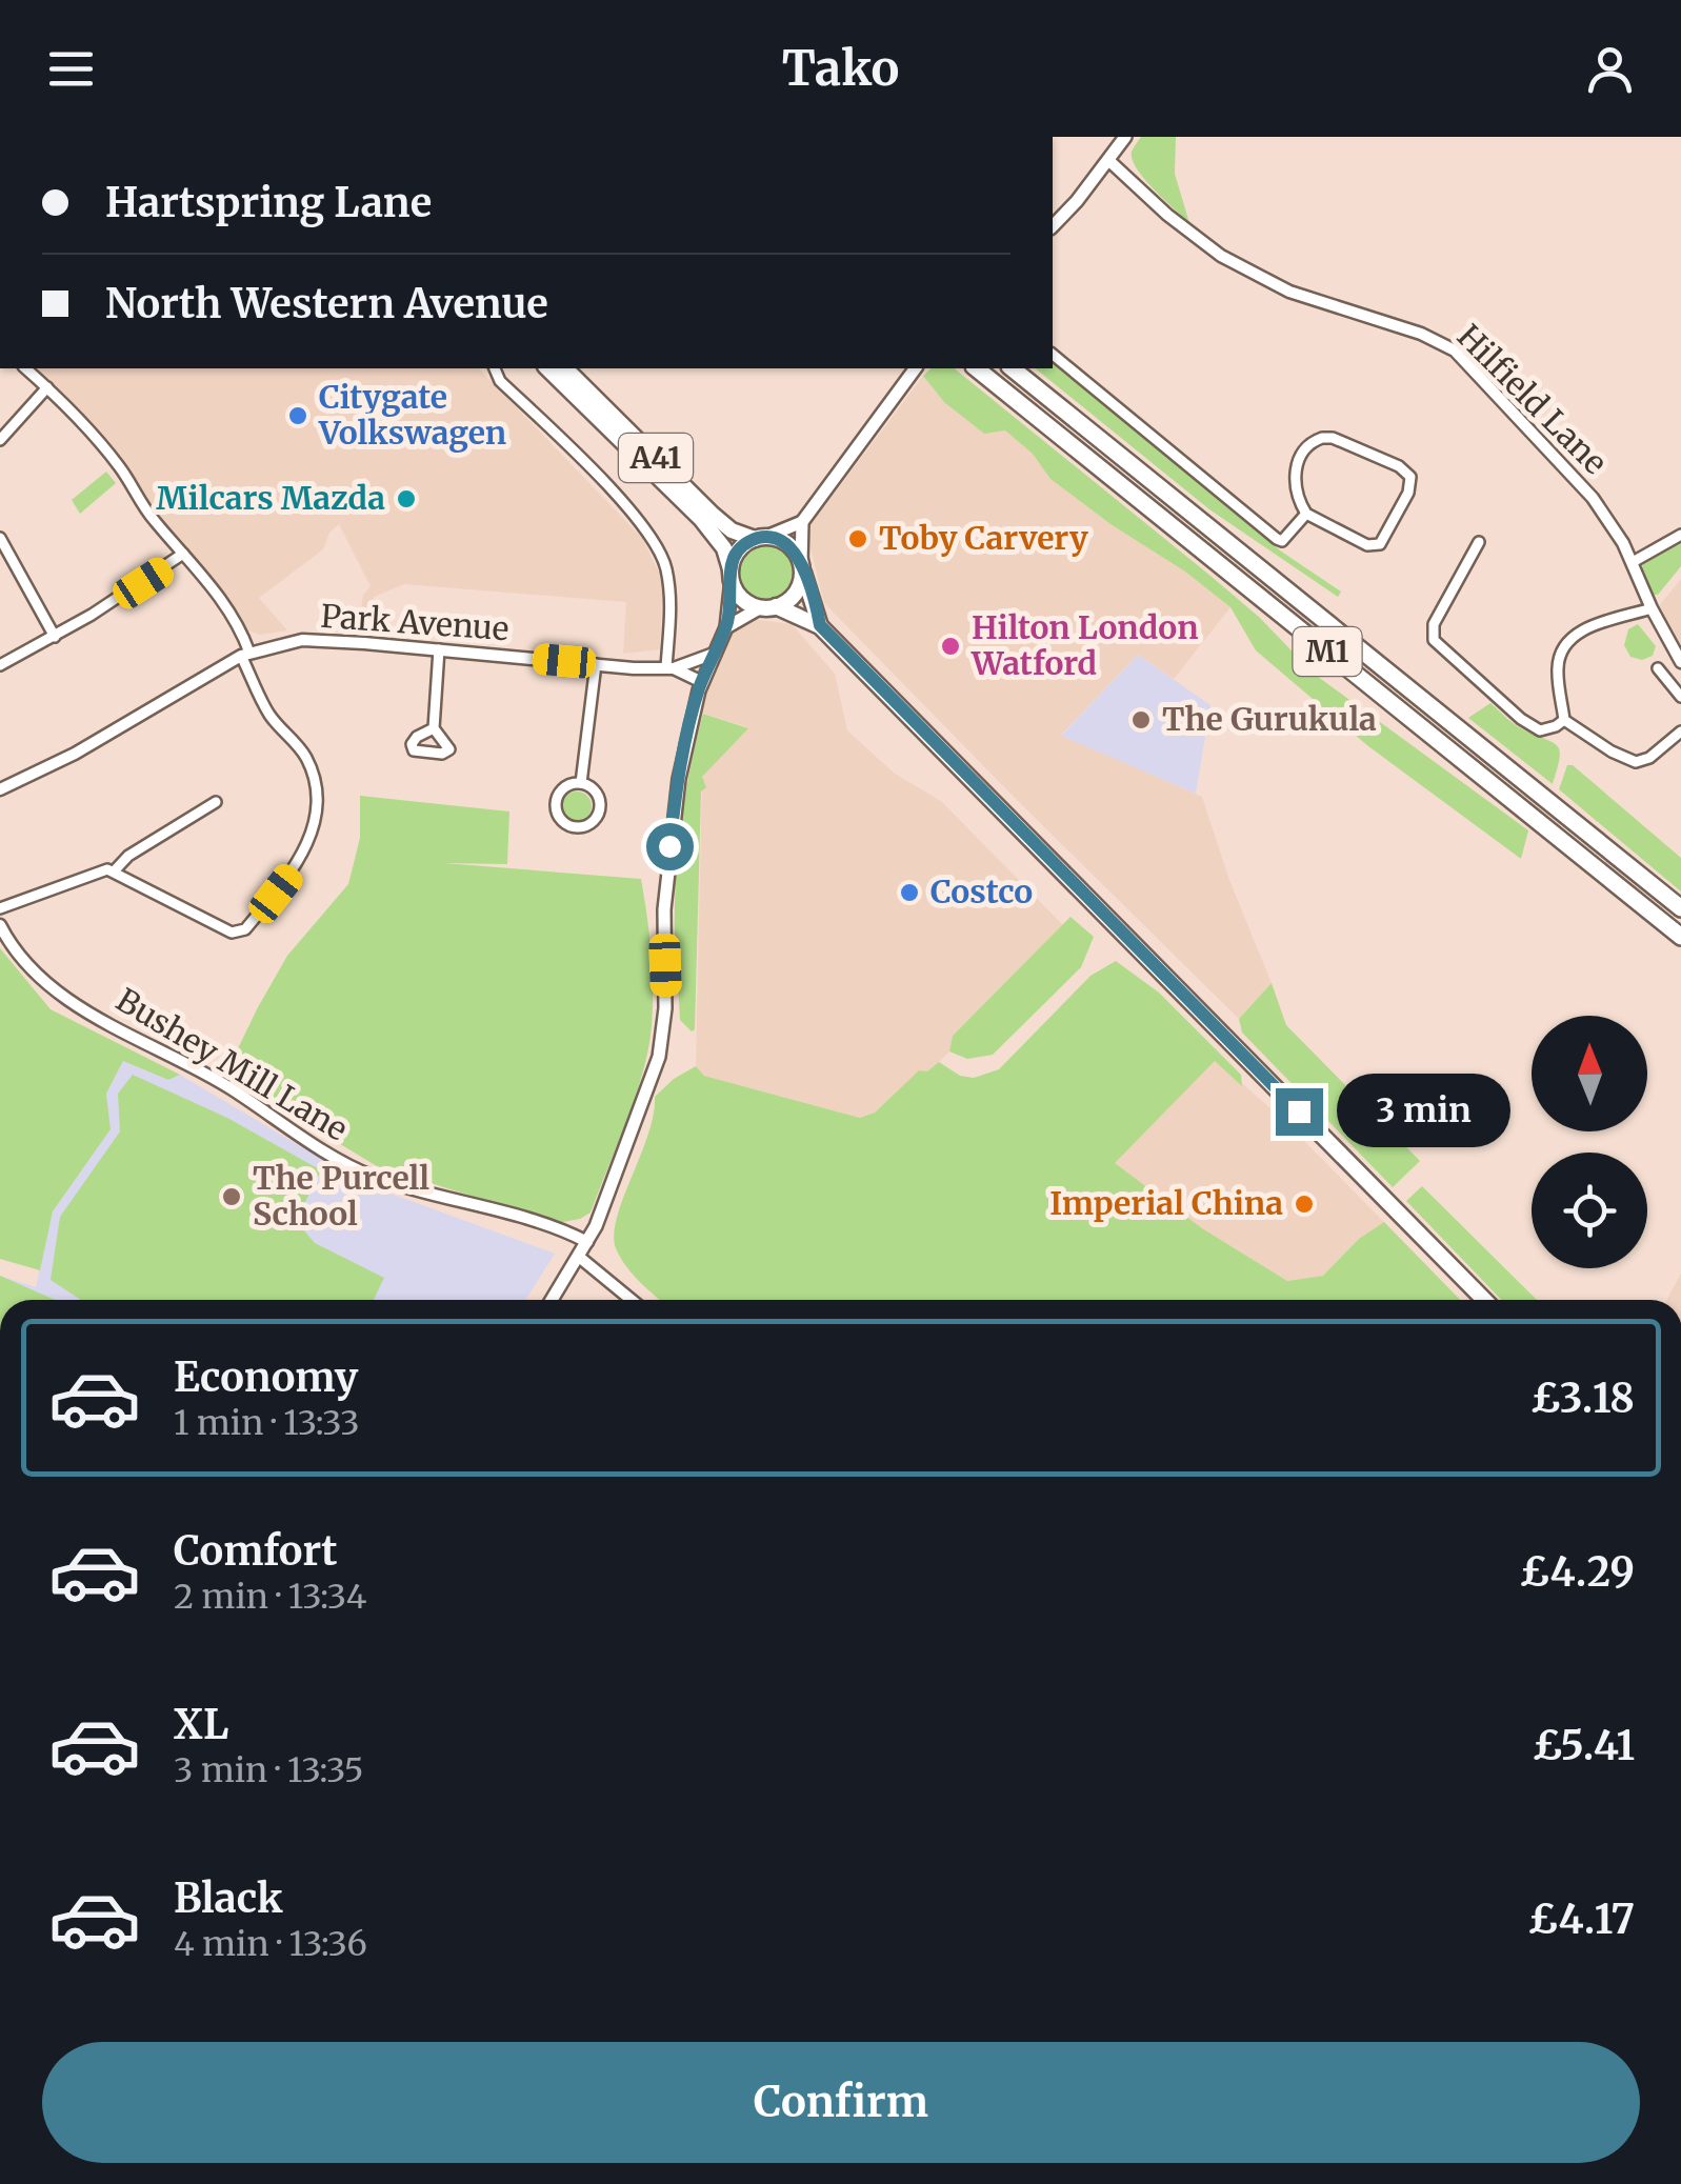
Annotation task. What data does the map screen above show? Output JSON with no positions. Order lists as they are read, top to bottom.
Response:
{
  "streets": {
    "highway": ["A41", "M1"],
    "street": ["Hilfield Lane", "Park Avenue", "Bushey Mill Lane"]
  },
  "places": [
    "Citygate Volkswagen",
    "Milcars Mazda",
    "Toby Carvery",
    "Hilton London Watford",
    "The Gurukula",
    "Costco",
    "The Purcell School",
    "Imperial China"
  ],
  "north": "top",
  "page": {
    "header": "Tako",
    "banner": ["Hartspring Lane", "North Western Avenue"],
    "bubble": "3 min",
    "list": [
      {
        "name": "Economy",
        "note": "1 min · 13:33",
        "value": "£3.18"
      },
      {
        "name": "Comfort",
        "note": "2 min · 13:34",
        "value": "£4.29"
      },
      {
        "name": "XL",
        "note": "3 min · 13:35",
        "value": "£5.41"
      },
      {
        "name": "Black",
        "note": "4 min · 13:36",
        "value": "£4.17"
      }
    ],
    "buttons": "Confirm"
  }
}
